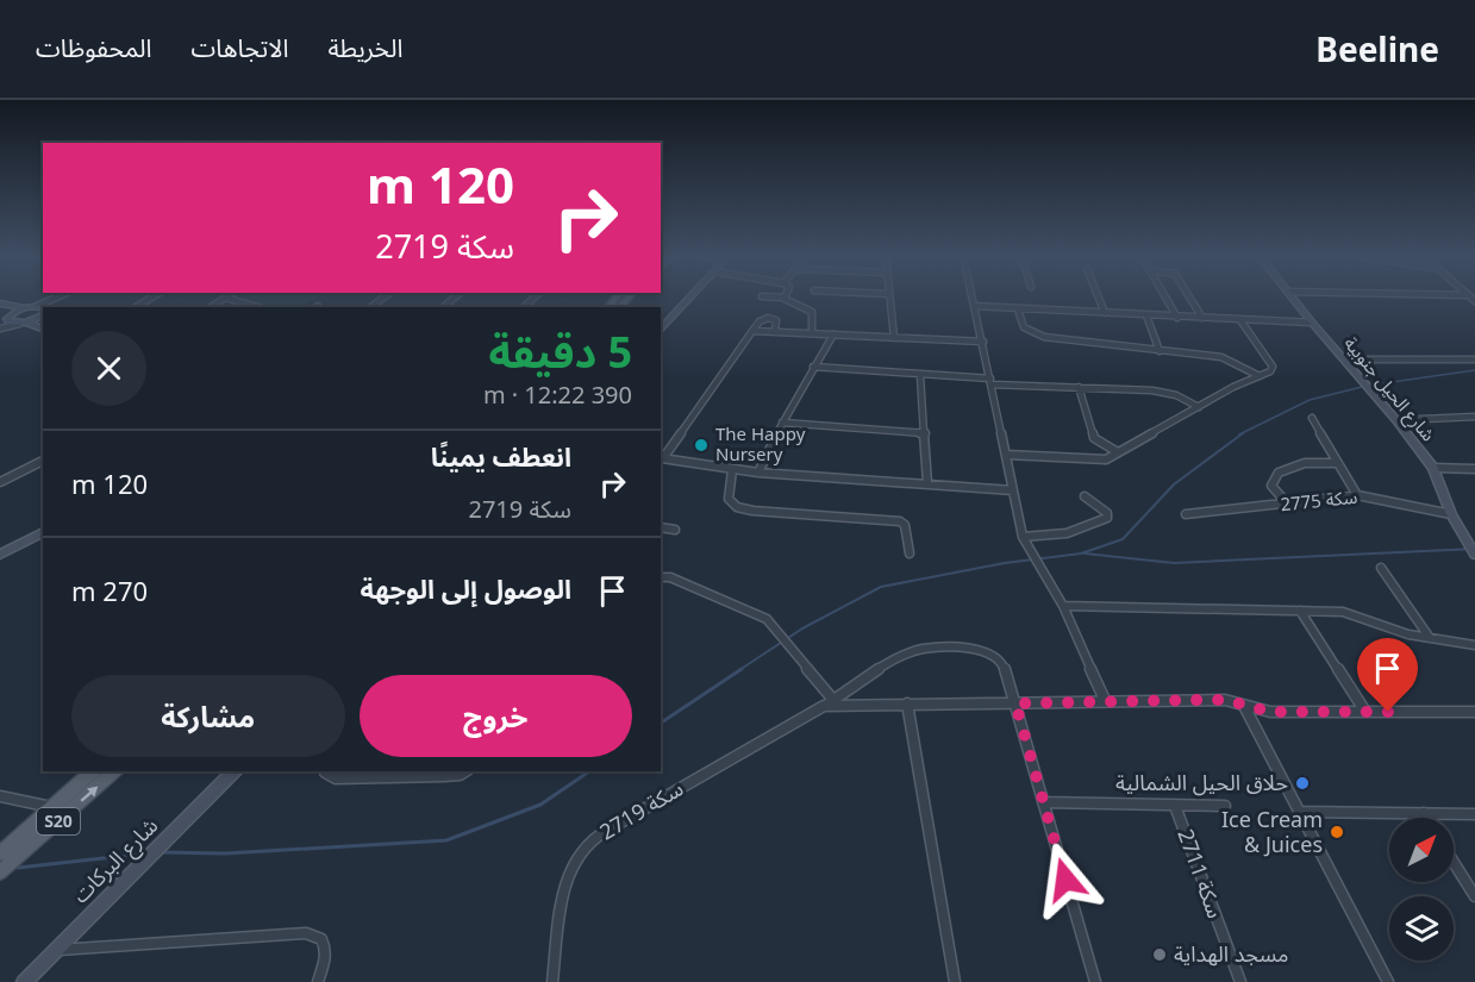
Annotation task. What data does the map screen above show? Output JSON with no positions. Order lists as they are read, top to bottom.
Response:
{
  "streets": {
    "main road": ["S20"],
    "street": [
      "شارع الحيل جنوبية",
      "سكة 2775",
      "سكة 2719",
      "شارع البركات",
      "سكة 2711"
    ]
  },
  "crossings": [
    ["شارع الحيل جنوبية", "سكة 2775"]
  ],
  "places": [
    "The Happy Nursery",
    "حلاق الحيل الشمالية",
    "Ice Cream & Juices",
    "مسجد الهداية"
  ],
  "north": "top right",
  "page": {
    "header": "Beeline",
    "nav": ["الخريطة", "الاتجاهات", "المحفوظات"],
    "turn": ["120 m", "سكة 2719"],
    "heading": ["5 دقيقة", "390 m · 12:22"],
    "list": [
      {
        "name": "انعطف يمينًا",
        "note": "سكة 2719",
        "value": "120 m"
      },
      {
        "name": "الوصول إلى الوجهة",
        "value": "270 m"
      }
    ],
    "buttons": ["خروج", "مشاركة"]
  }
}
